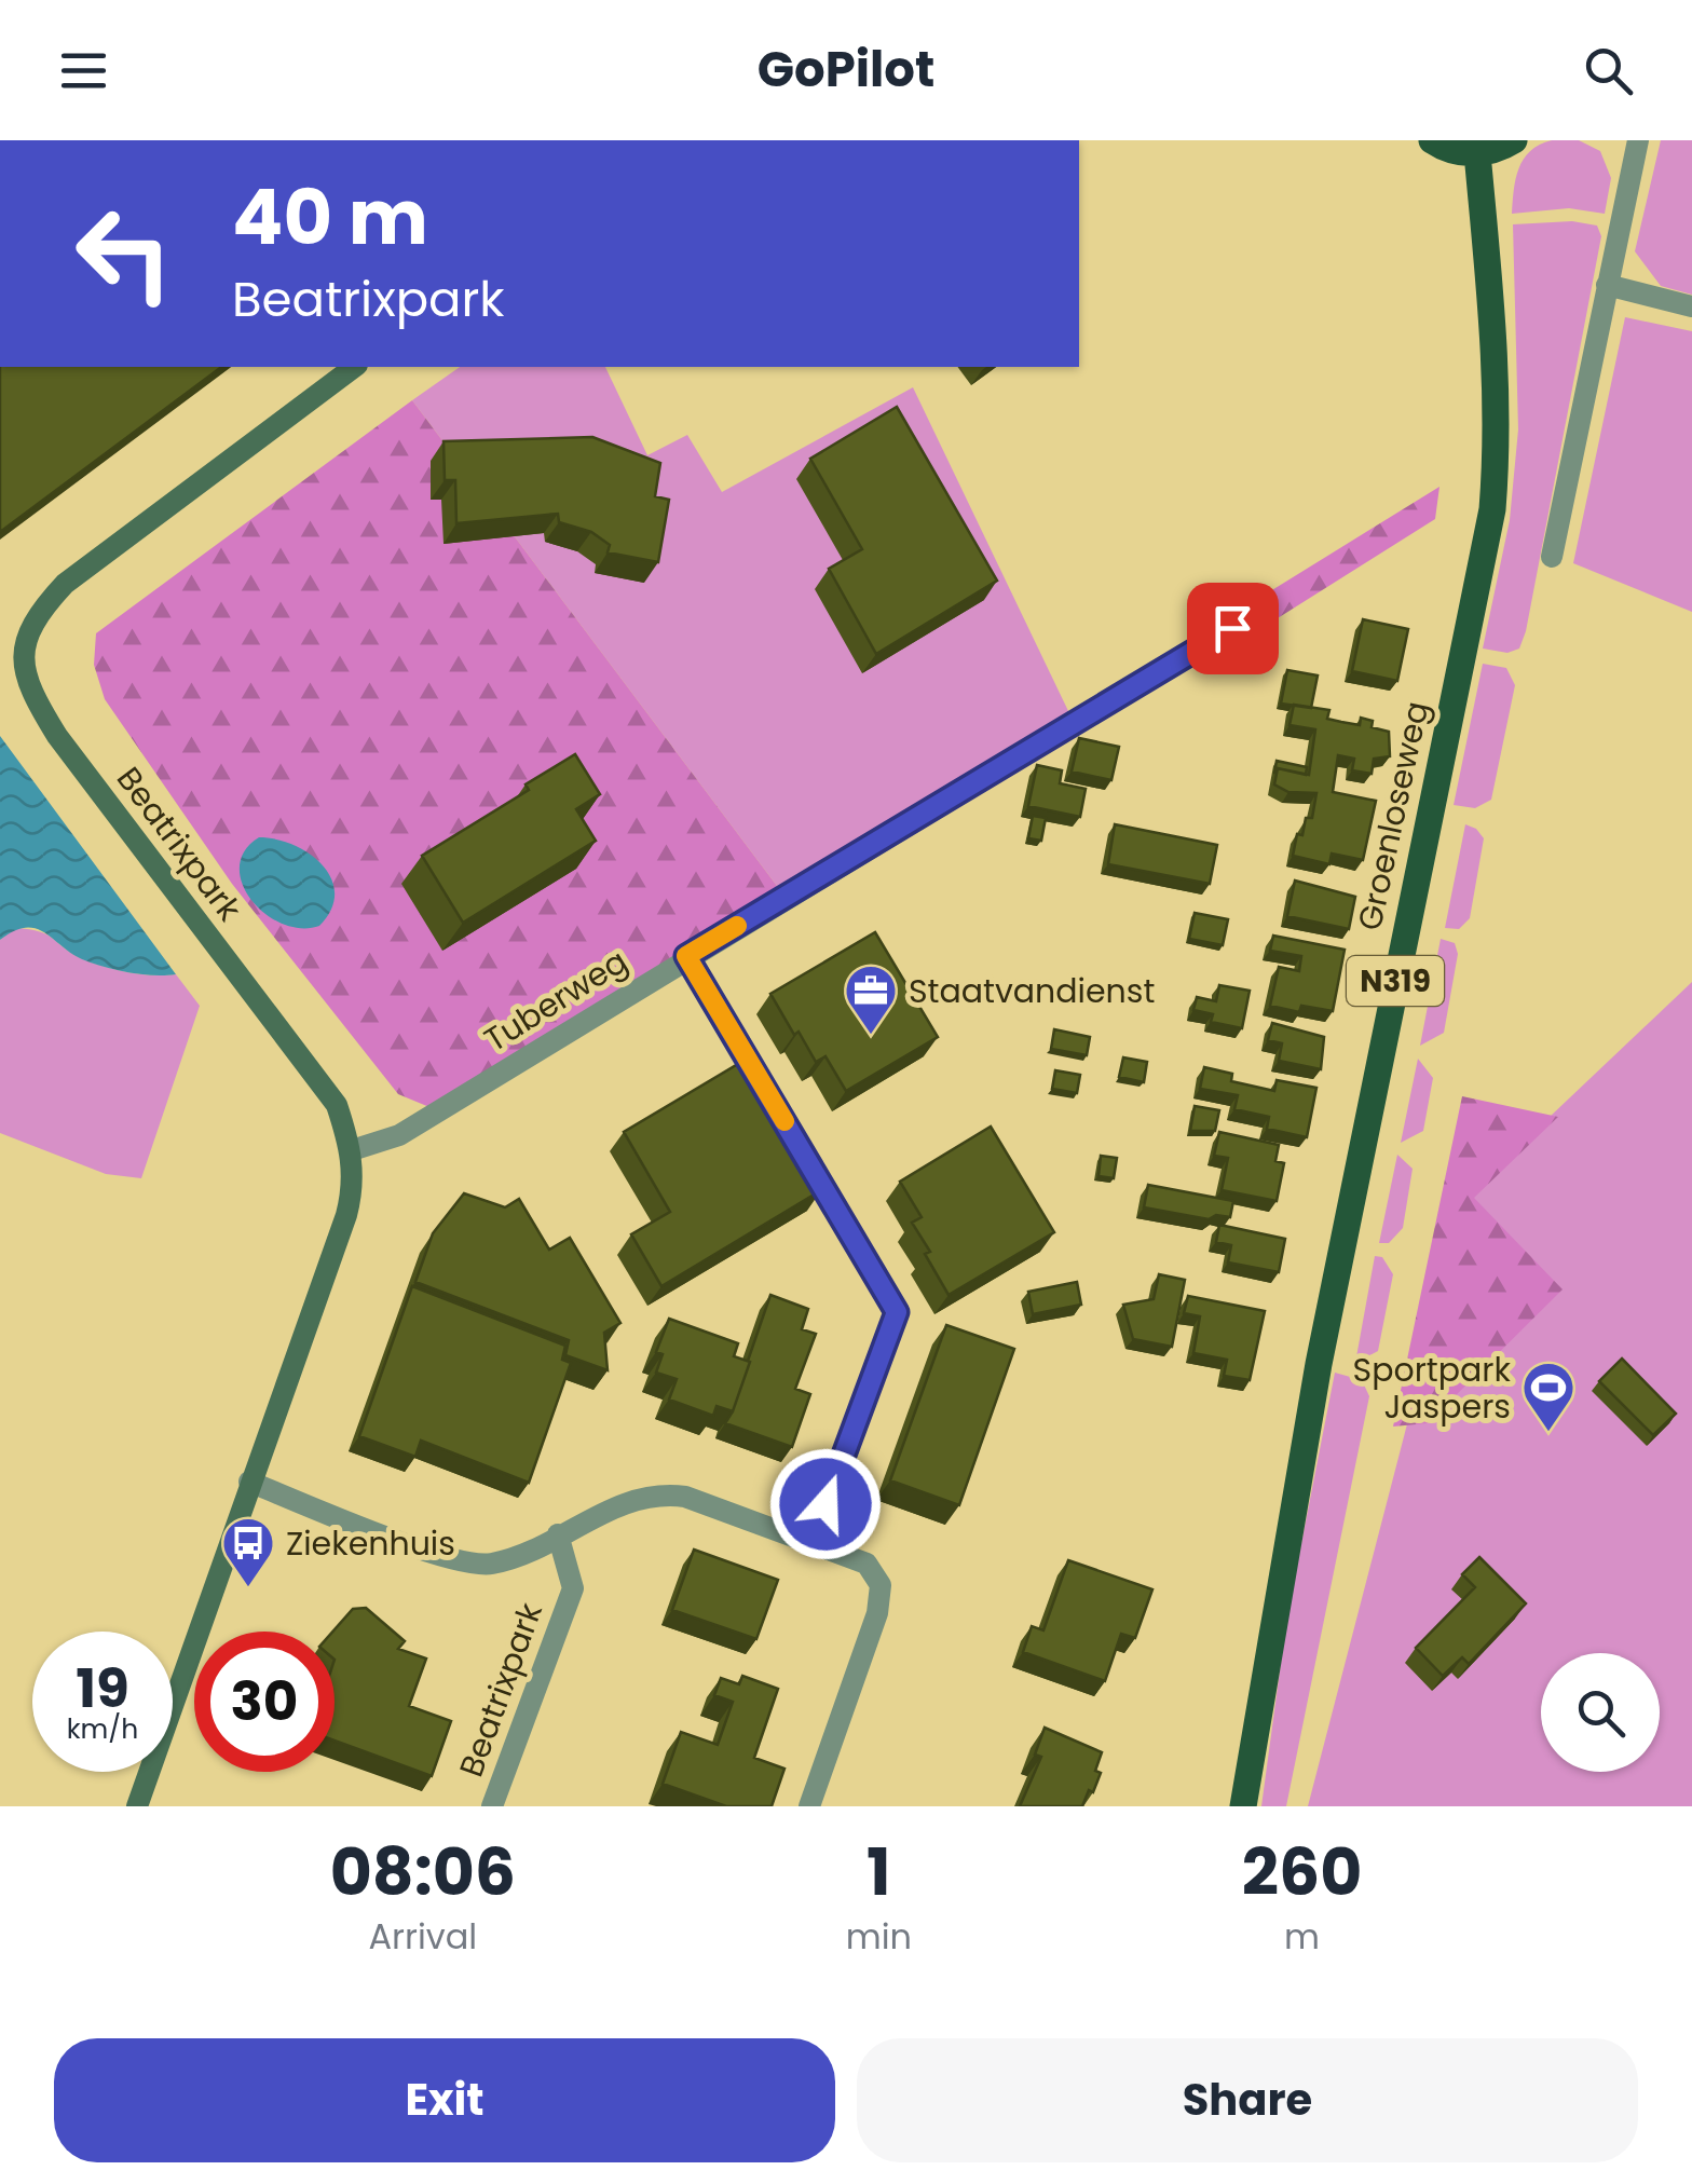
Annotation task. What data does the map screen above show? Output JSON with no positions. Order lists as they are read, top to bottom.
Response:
{
  "streets": {
    "main road": ["Groenloseweg", "N319"],
    "street": ["Beatrixpark", "Tuberweg"]
  },
  "crossings": [
    ["Beatrixpark", "Tuberweg"]
  ],
  "places": {
    "office": ["Staatvandienst"],
    "sports": ["Sportpark Jaspers"],
    "bus stop": ["Ziekenhuis"]
  },
  "page": {
    "header": "GoPilot",
    "turn": ["40 m", "Beatrixpark"],
    "speed": "19 km/h",
    "limit": "30",
    "eta": [
      "08:06",
      "Arrival",
      "1",
      "min",
      "260",
      "m"
    ],
    "buttons": ["Exit", "Share"]
  }
}
